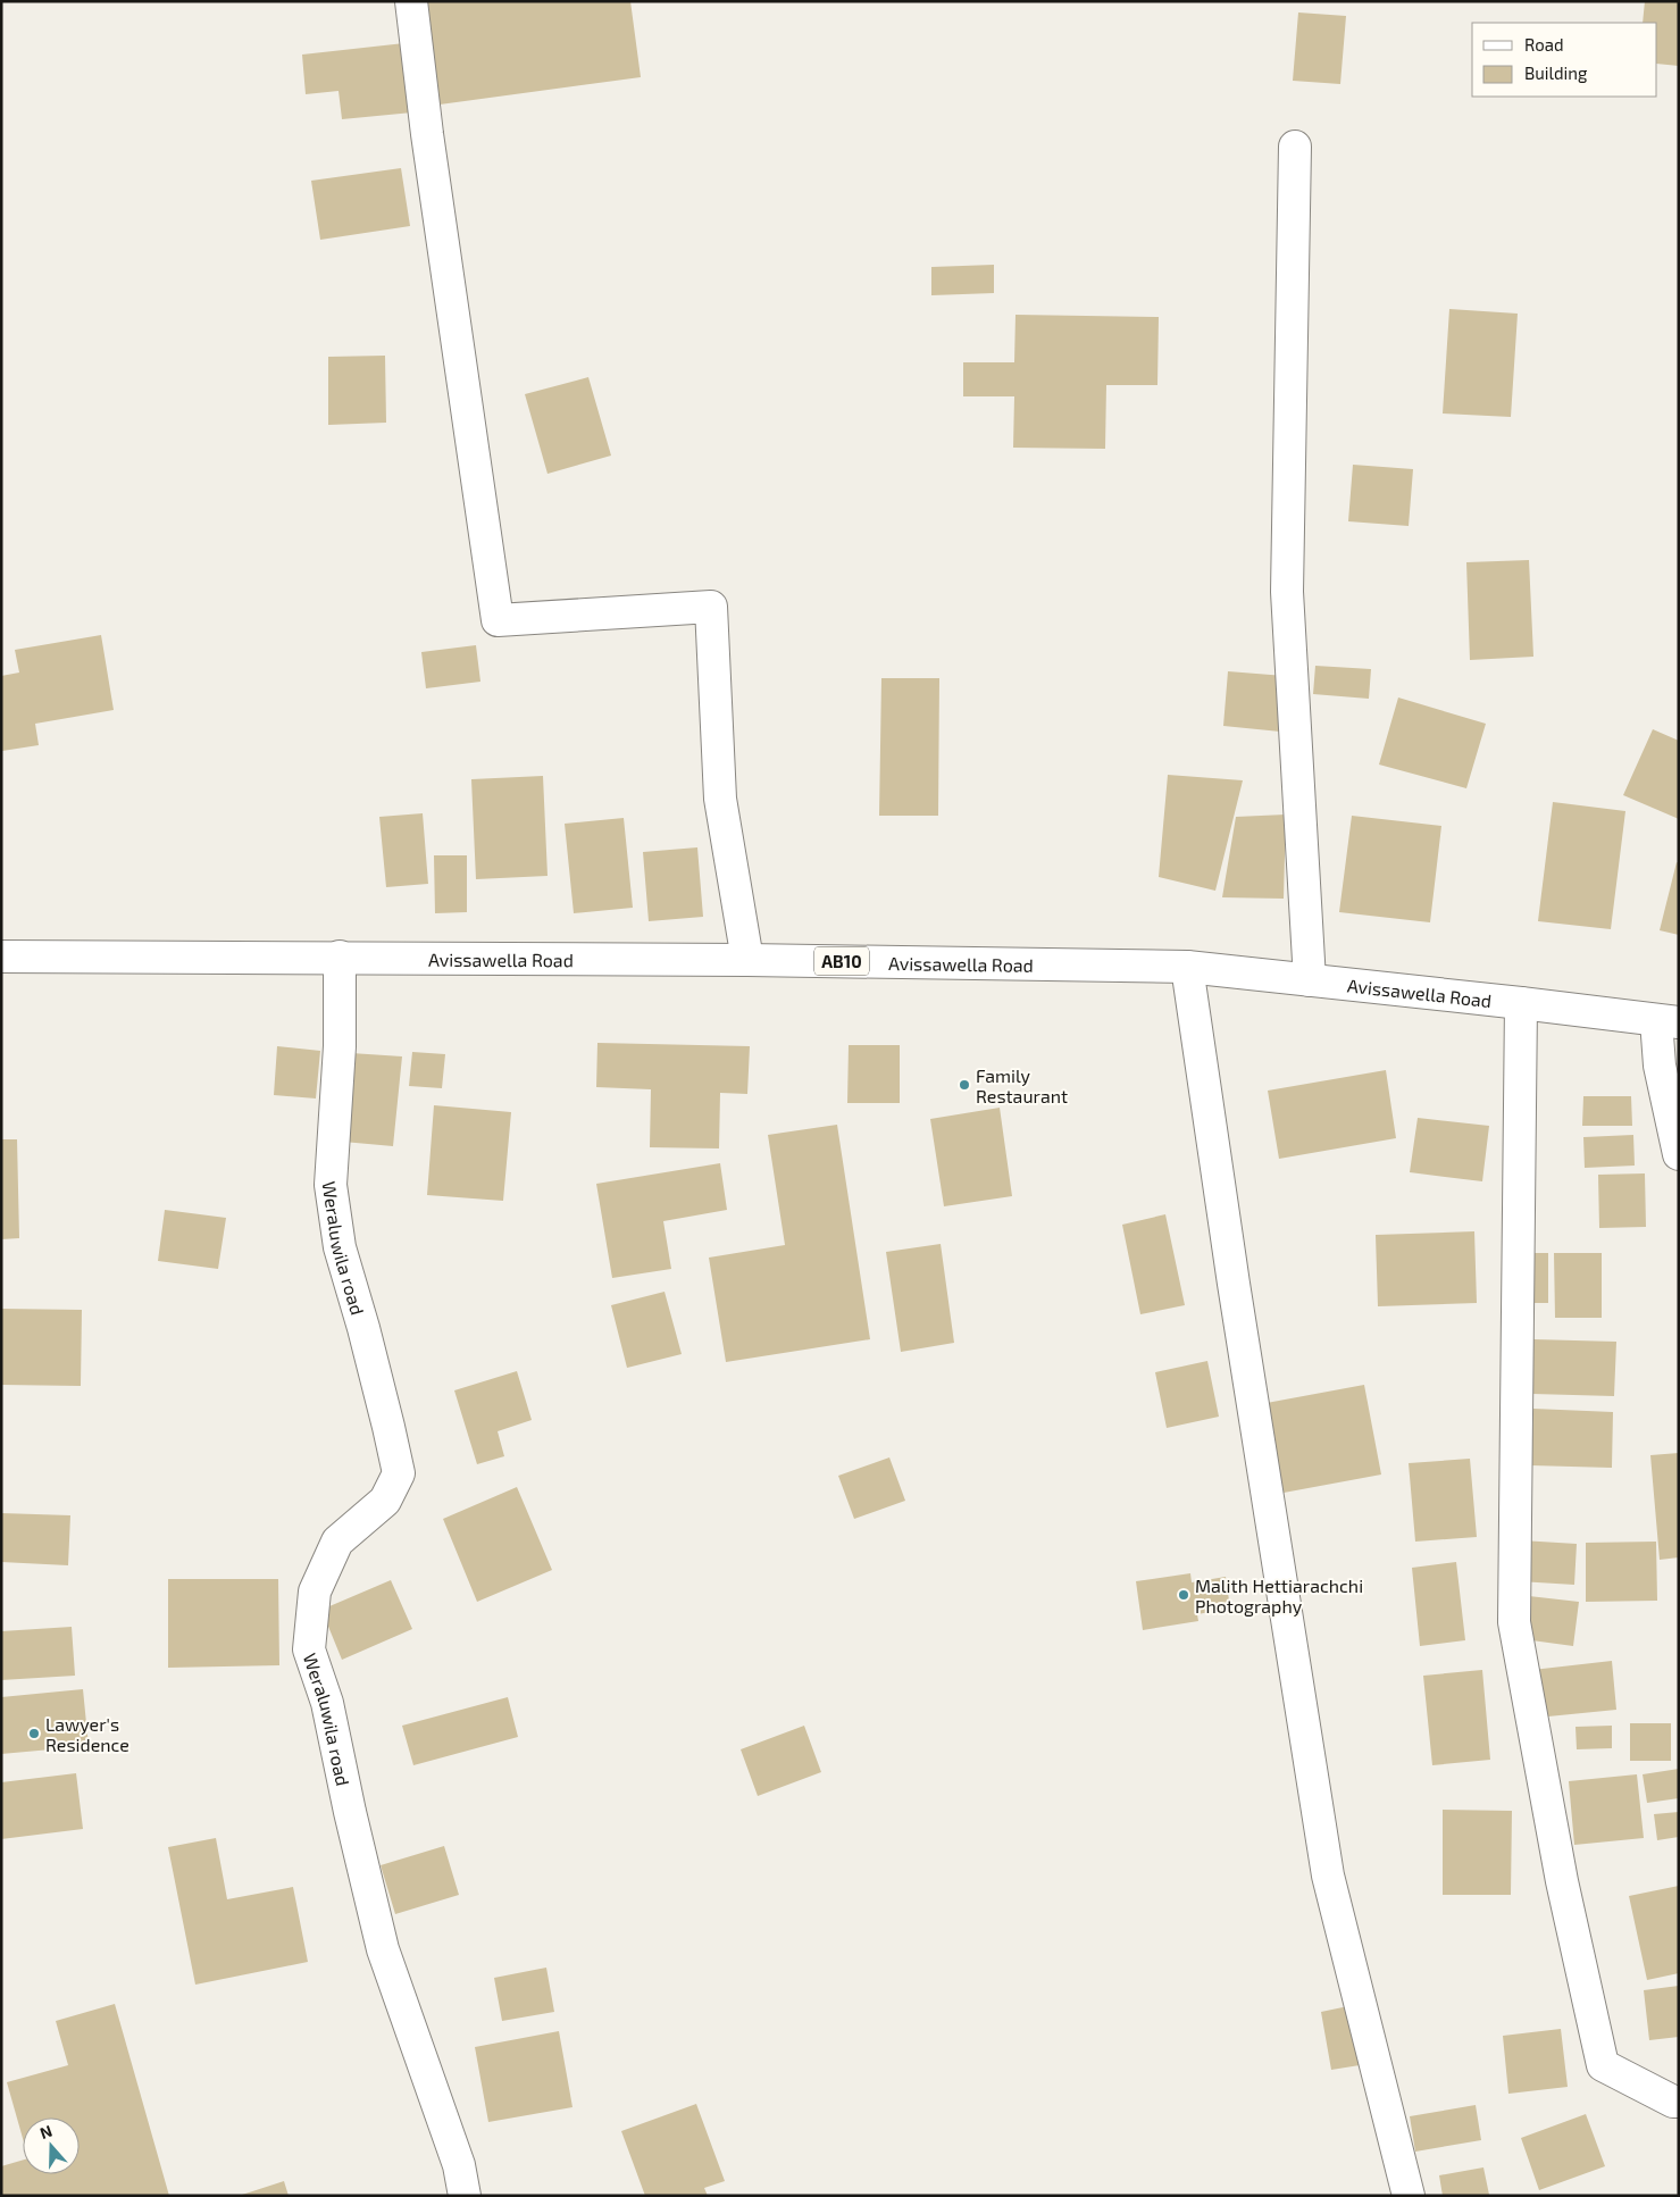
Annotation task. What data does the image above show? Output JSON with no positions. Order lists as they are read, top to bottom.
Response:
{
  "streets": {
    "street": ["Avissawella Road", "AB10", "Weraluwila road"]
  },
  "crossings": [
    ["Avissawella Road", "Weraluwila road"]
  ],
  "places": ["Family Restaurant", "Malith Hettiarachchi Photography", "Lawyer's Residence"],
  "legend": ["Road", "Building"],
  "north": "top"
}
